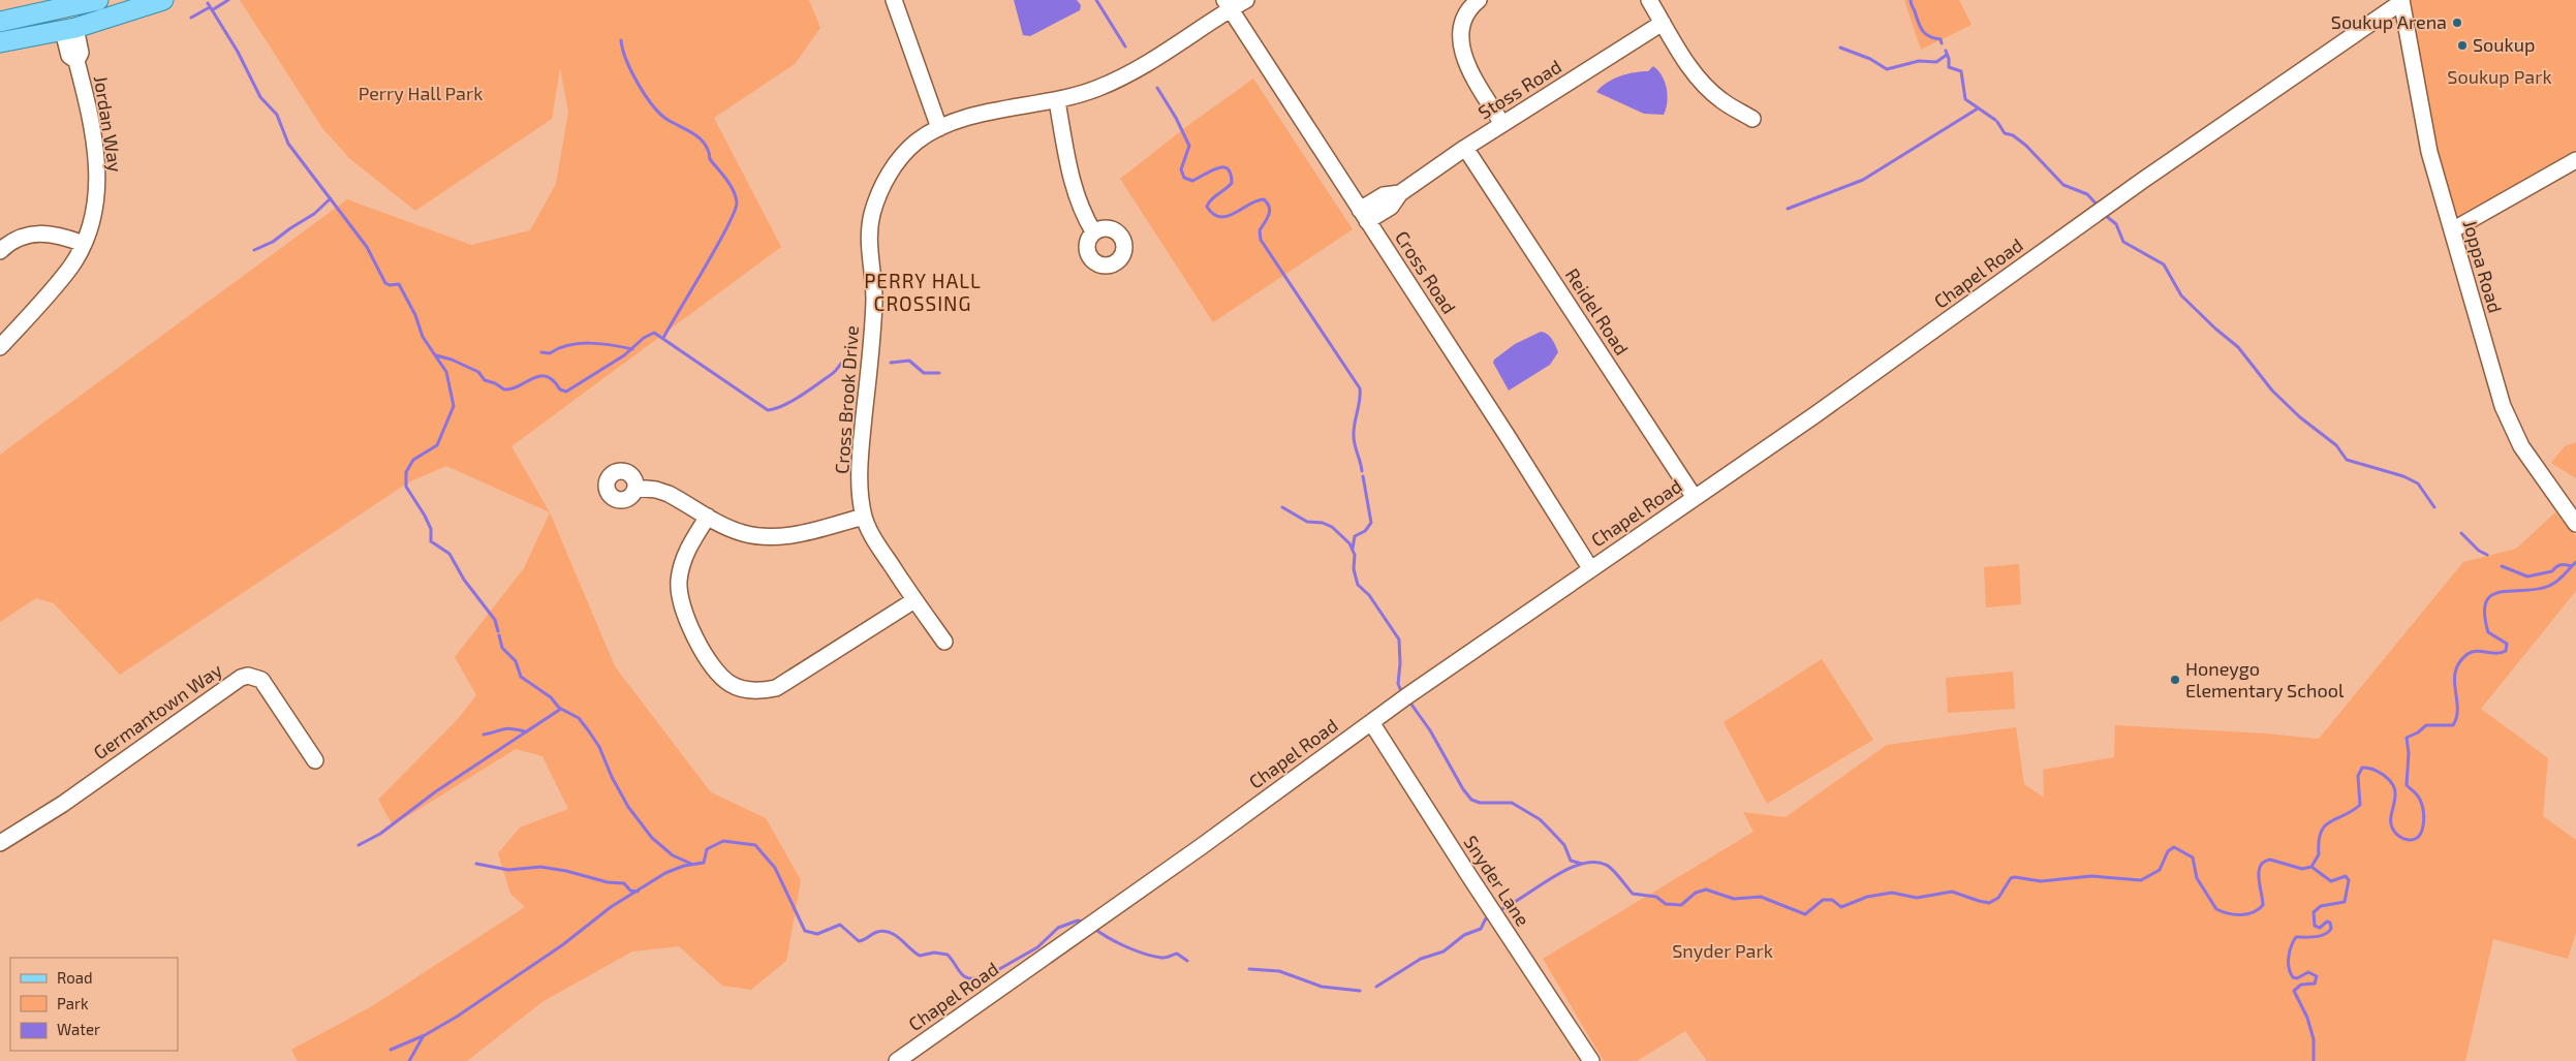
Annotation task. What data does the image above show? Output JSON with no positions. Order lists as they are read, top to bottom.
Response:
{
  "streets": {
    "street": [
      "Stoss Road",
      "Jordan Way",
      "Joppa Road",
      "Cross Road",
      "Chapel Road",
      "Reidel Road",
      "Cross Brook Drive",
      "Germantown Way",
      "Snyder Lane"
    ]
  },
  "crossings": [
    ["Stoss Road", "Cross Road"],
    ["Stoss Road", "Reidel Road"],
    ["Joppa Road", "Chapel Road"],
    ["Cross Road", "Chapel Road"],
    ["Cross Road", "Cross Brook Drive"],
    ["Chapel Road", "Reidel Road"],
    ["Chapel Road", "Snyder Lane"]
  ],
  "districts": ["PERRY HALL CROSSING"],
  "parks": ["Soukup Park", "Perry Hall Park", "Snyder Park"],
  "places": ["Soukup Arena", "Soukup", "Honeygo Elementary School"],
  "legend": ["Road", "Park", "Water"]
}
